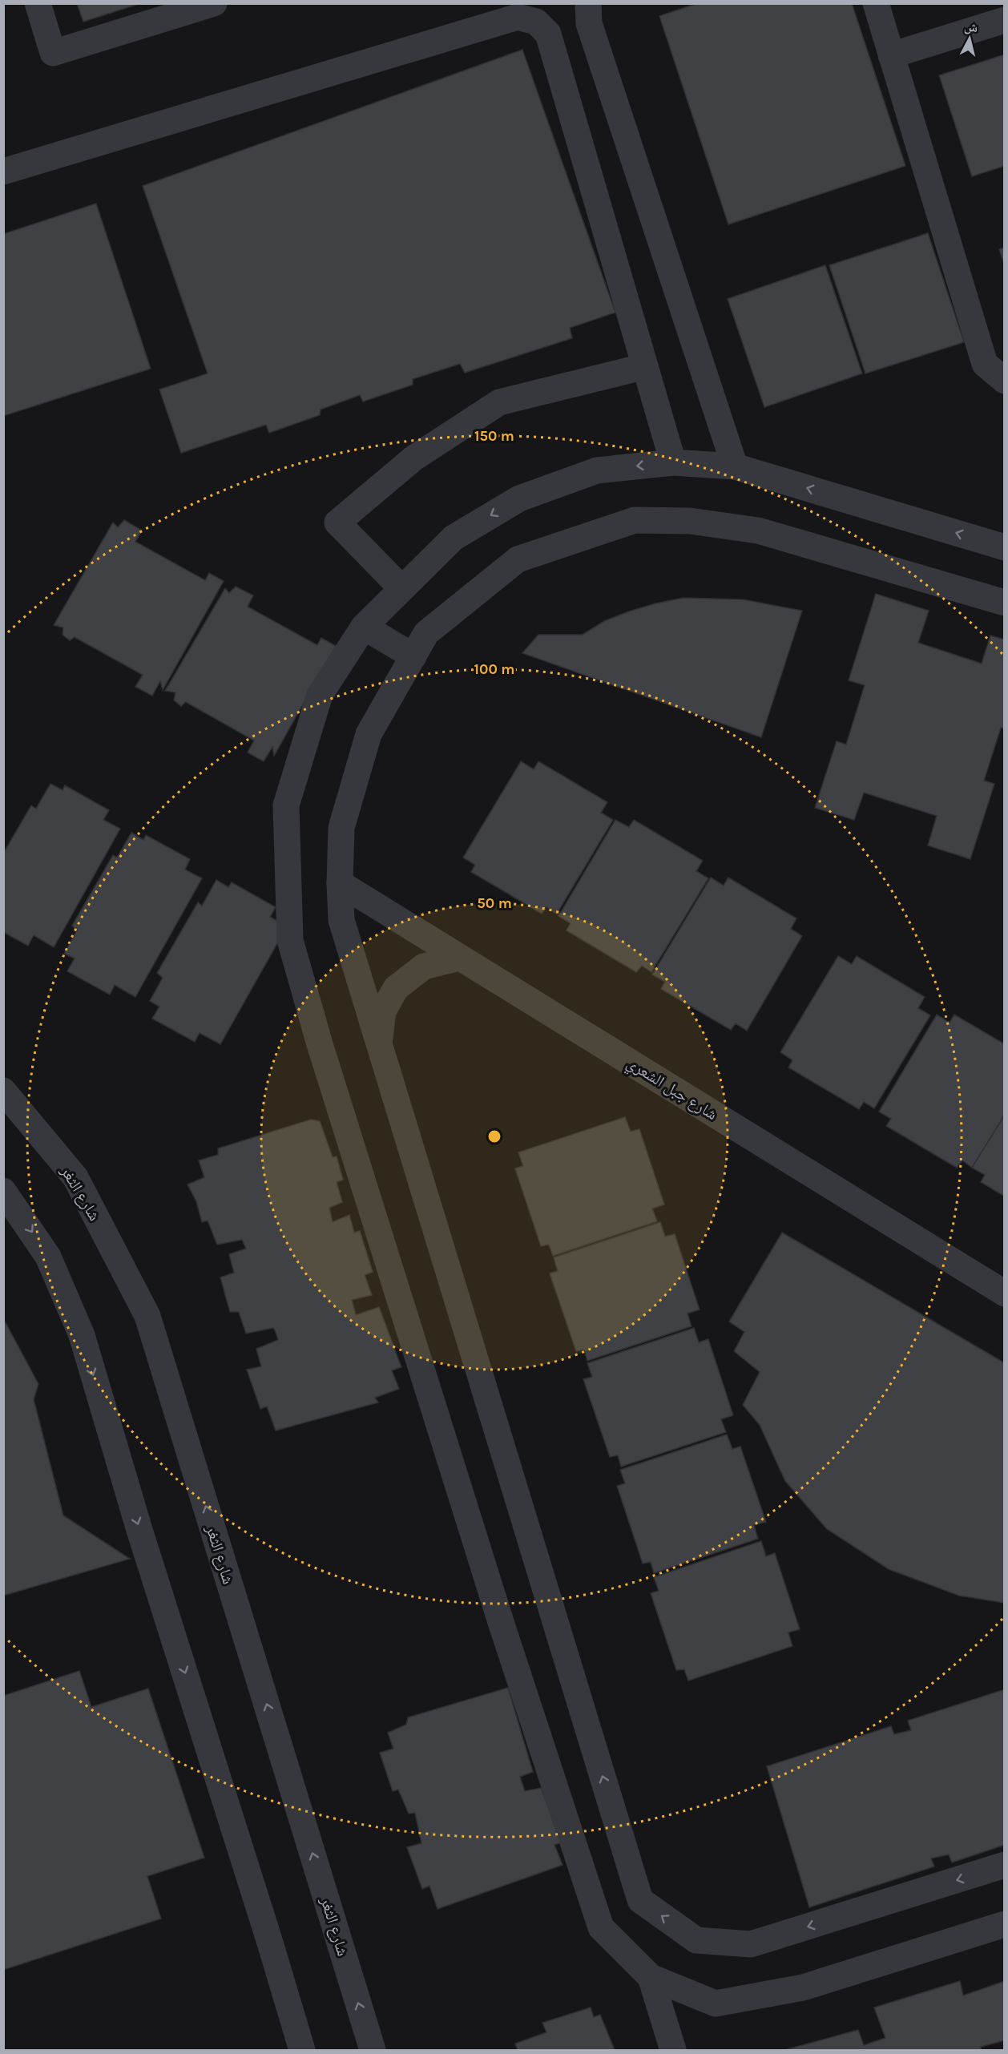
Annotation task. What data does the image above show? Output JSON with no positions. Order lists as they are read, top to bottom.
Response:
{
  "streets": {
    "street": ["شارع جبل الشعري", "شارع الثغر"]
  },
  "north": "top",
  "rings": ["150 m", "100 m", "50 m"]
}
